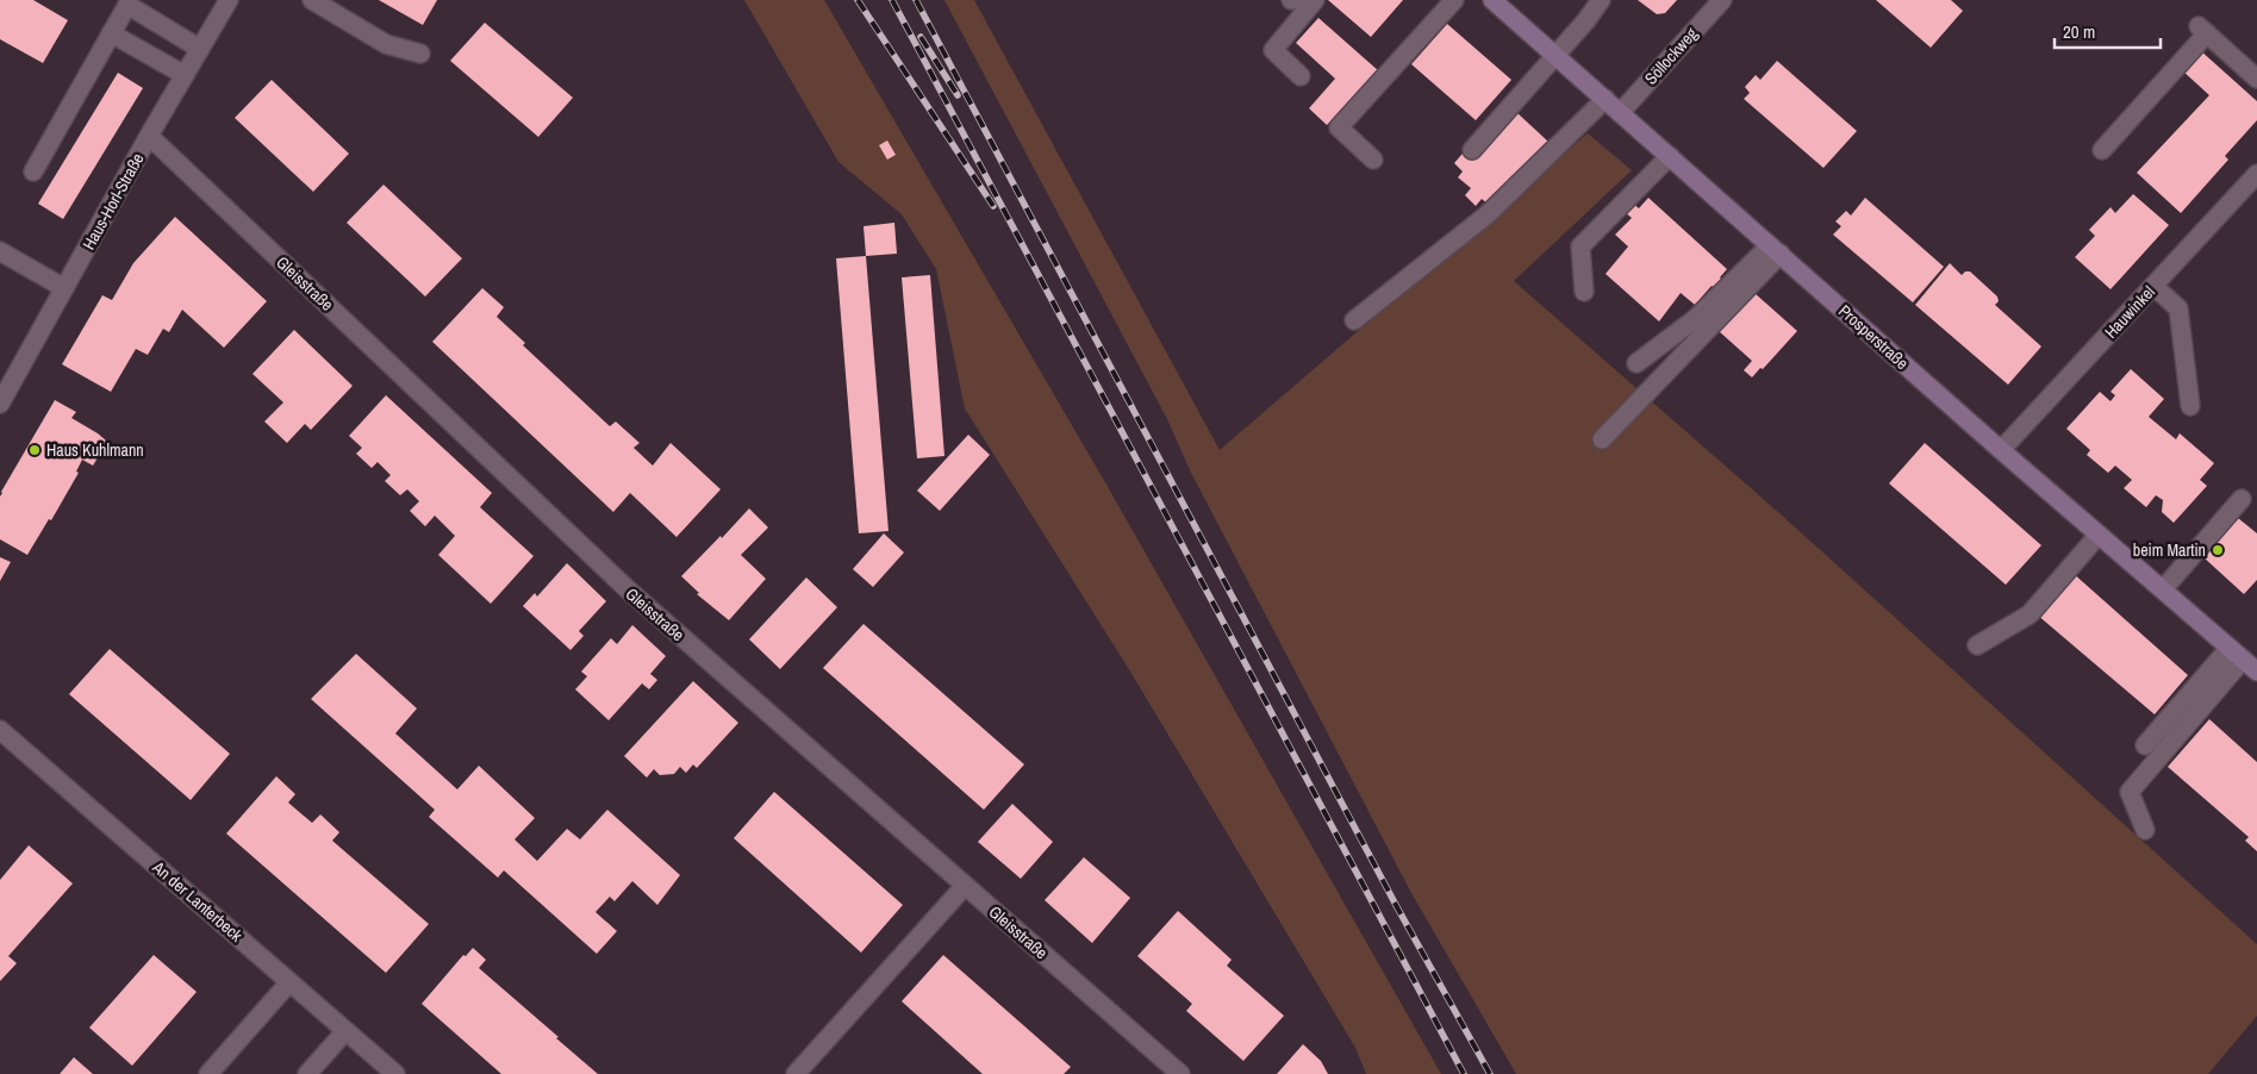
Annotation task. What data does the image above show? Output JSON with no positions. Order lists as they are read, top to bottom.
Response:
{
  "streets": {
    "main road": ["Prosperstraße"],
    "street": [
      "Söllockweg",
      "Haus-Horl-Straße",
      "Gleisstraße",
      "Hauwinkel",
      "An der Lanterbeck"
    ]
  },
  "crossings": [
    ["Söllockweg", "Prosperstraße"],
    ["Haus-Horl-Straße", "Gleisstraße"],
    ["Hauwinkel", "Prosperstraße"]
  ],
  "places": ["Haus Kuhlmann", "beim Martin"],
  "scale_bar": "20 m"
}
